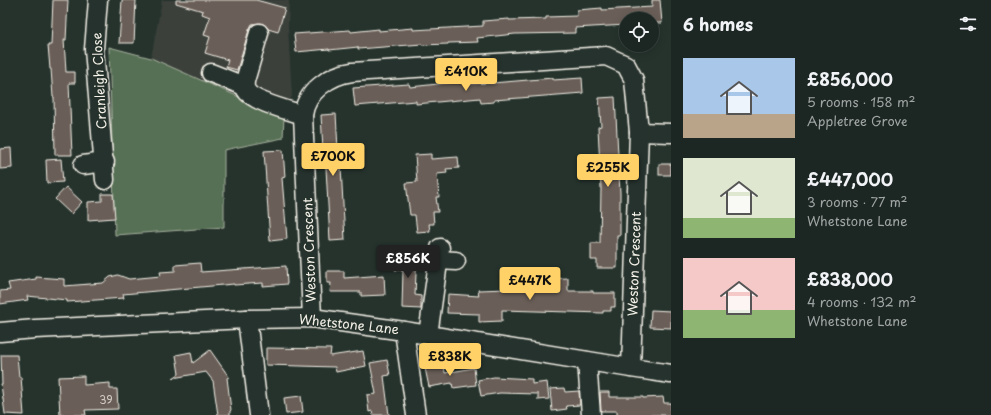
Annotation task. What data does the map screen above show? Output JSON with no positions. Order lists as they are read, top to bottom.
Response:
{
  "streets": {
    "street": ["Cranleigh Close", "Weston Crescent", "Whetstone Lane"]
  },
  "crossings": [
    ["Weston Crescent", "Whetstone Lane"]
  ],
  "house_numbers": ["39"],
  "page": {
    "heading": "6 homes",
    "list": [
      {
        "name": "£856,000",
        "note": "5 rooms · 158 m² · Appletree Grove"
      },
      {
        "name": "£447,000",
        "note": "3 rooms · 77 m² · Whetstone Lane"
      },
      {
        "name": "£838,000",
        "note": "4 rooms · 132 m² · Whetstone Lane"
      }
    ],
    "price": [
      "£410K",
      "£700K",
      "£255K",
      "£856K",
      "£447K",
      "£838K"
    ]
  }
}
